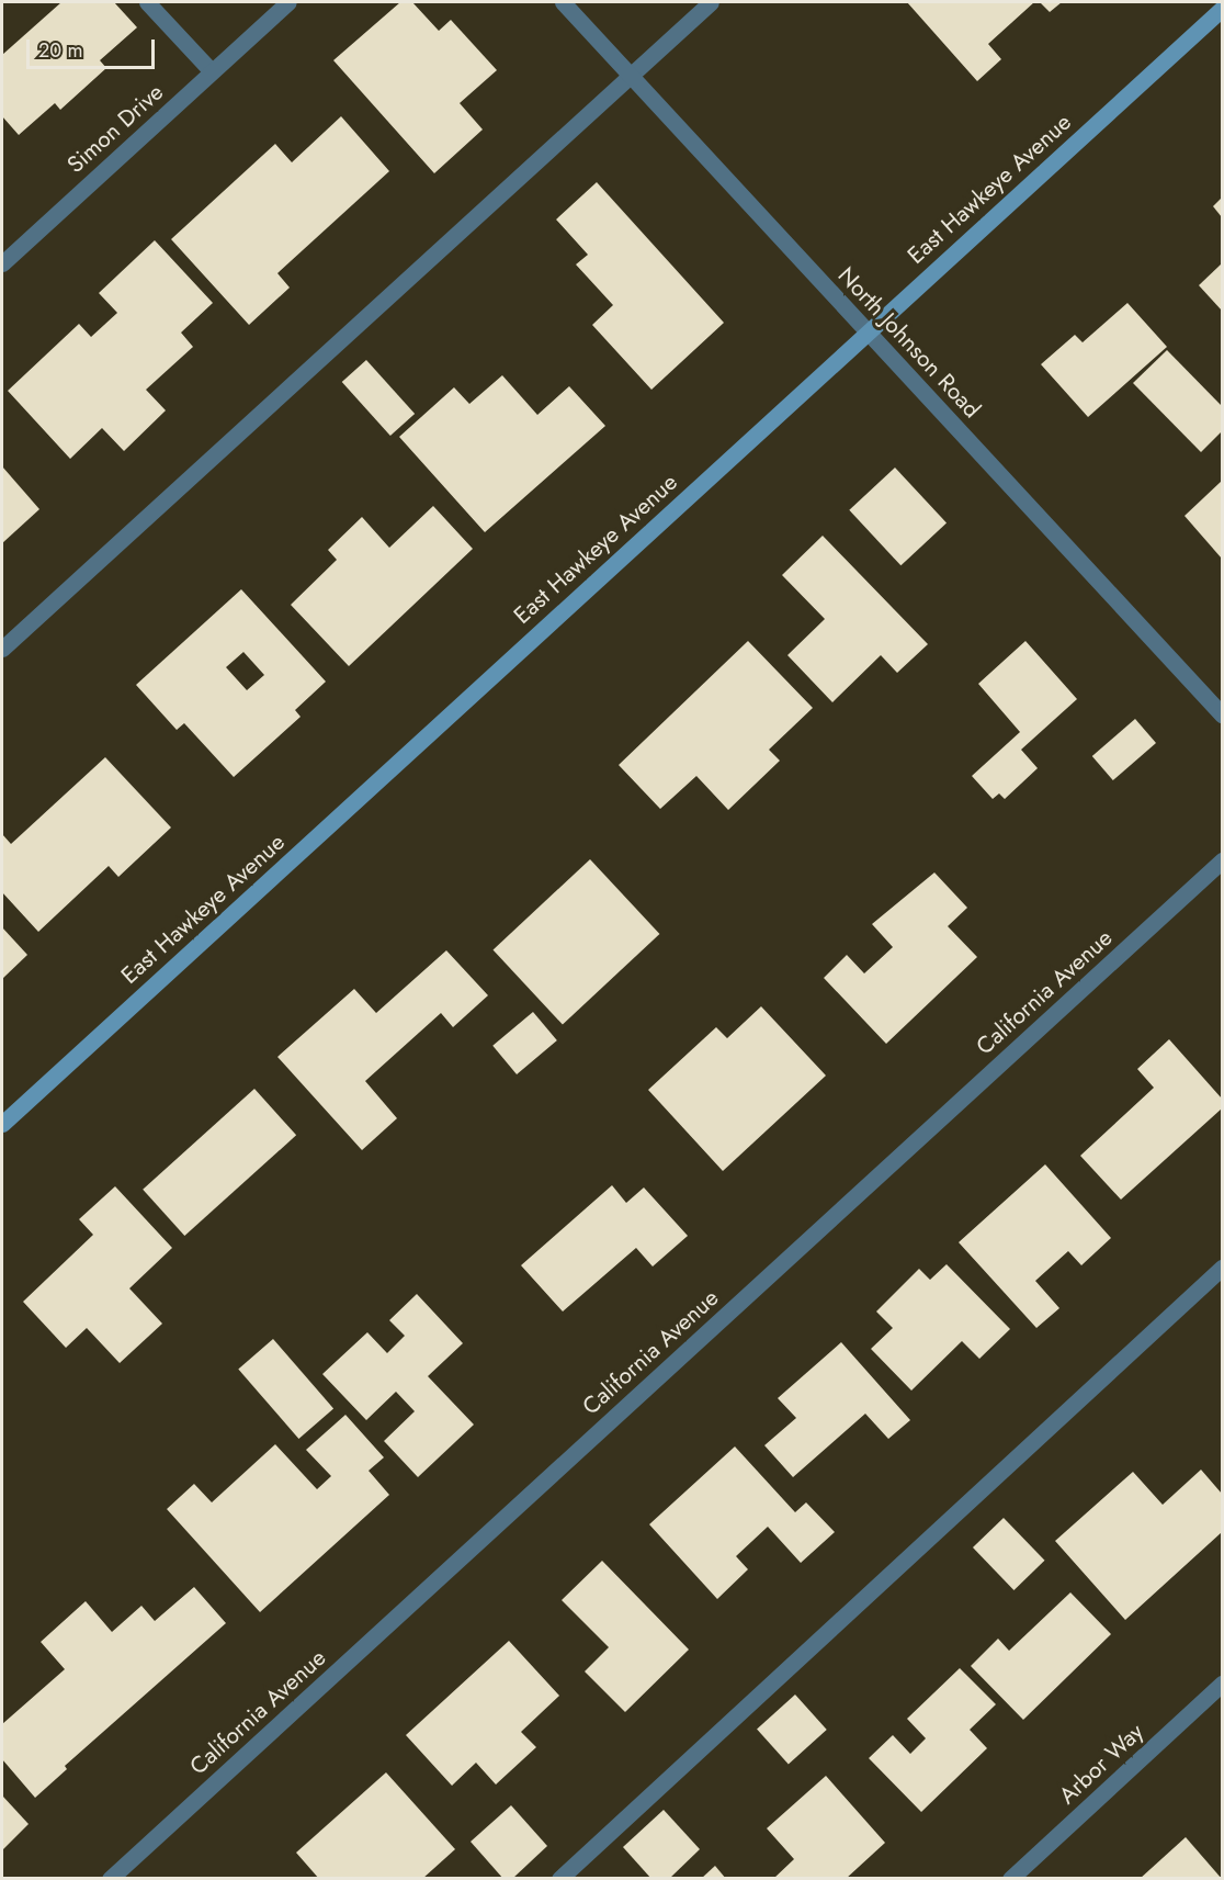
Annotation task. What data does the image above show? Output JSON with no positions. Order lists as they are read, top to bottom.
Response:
{
  "streets": {
    "street": [
      "Simon Drive",
      "East Hawkeye Avenue",
      "North Johnson Road",
      "California Avenue",
      "Arbor Way"
    ]
  },
  "crossings": [
    ["East Hawkeye Avenue", "North Johnson Road"]
  ],
  "scale_bar": "20 m"
}
